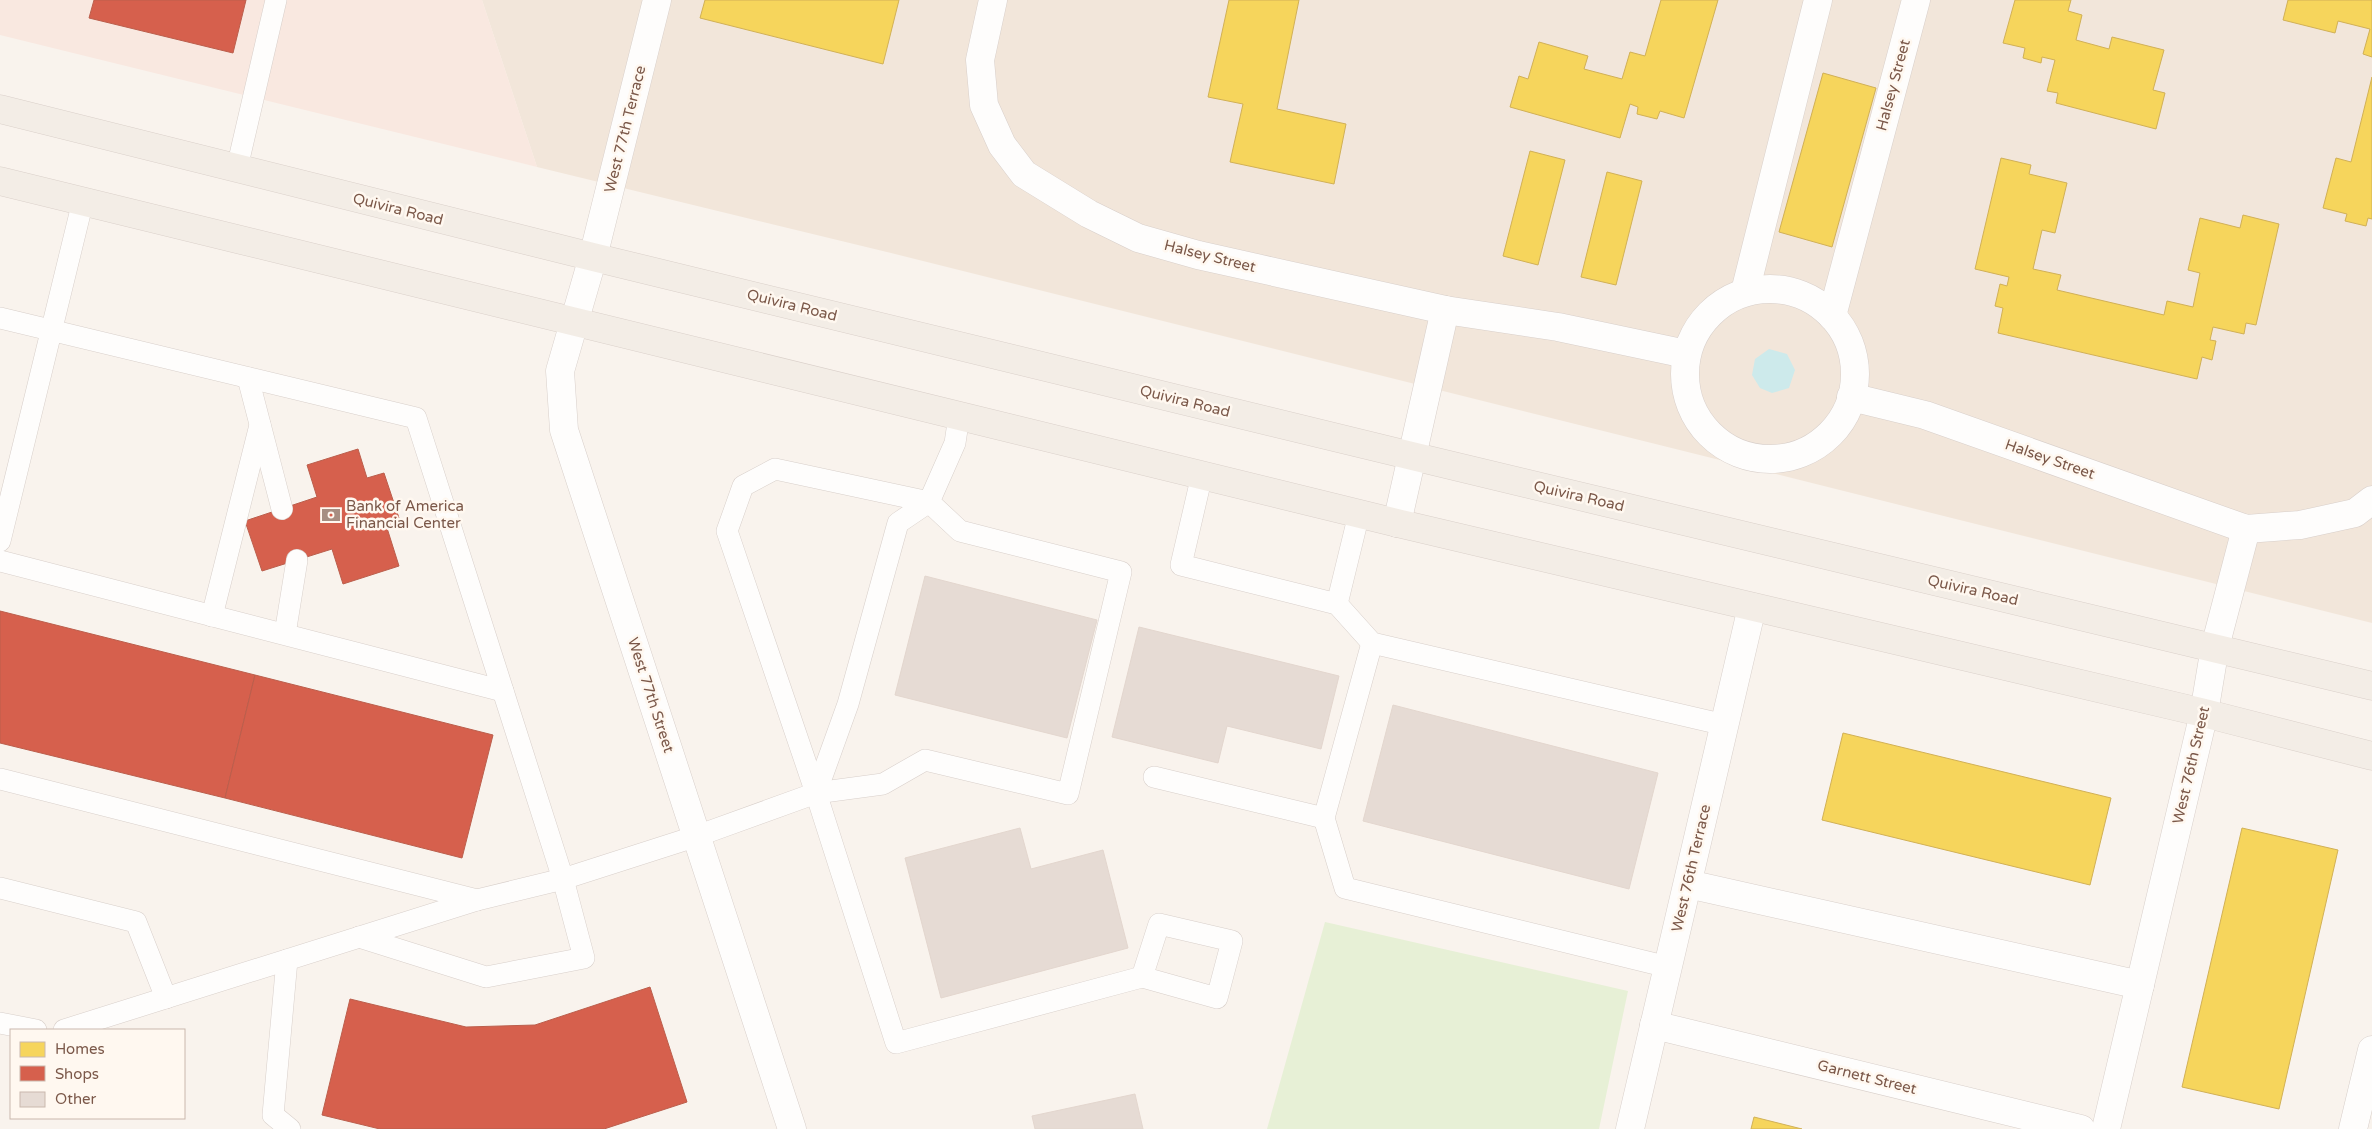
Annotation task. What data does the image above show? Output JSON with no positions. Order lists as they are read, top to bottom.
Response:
{
  "streets": {
    "main road": ["Quivira Road"],
    "street": [
      "Halsey Street",
      "West 77th Terrace",
      "West 77th Street",
      "West 76th Street",
      "West 76th Terrace",
      "Garnett Street"
    ]
  },
  "crossings": [
    ["Halsey Street", "West 76th Street"],
    ["West 77th Terrace", "Quivira Road"],
    ["West 77th Terrace", "West 77th Street"],
    ["Quivira Road", "West 77th Street"],
    ["Quivira Road", "West 76th Street"],
    ["West 76th Terrace", "Garnett Street"]
  ],
  "places": {
    "bank": ["Bank of America Financial Center"]
  },
  "legend": ["Homes", "Shops", "Other"]
}
